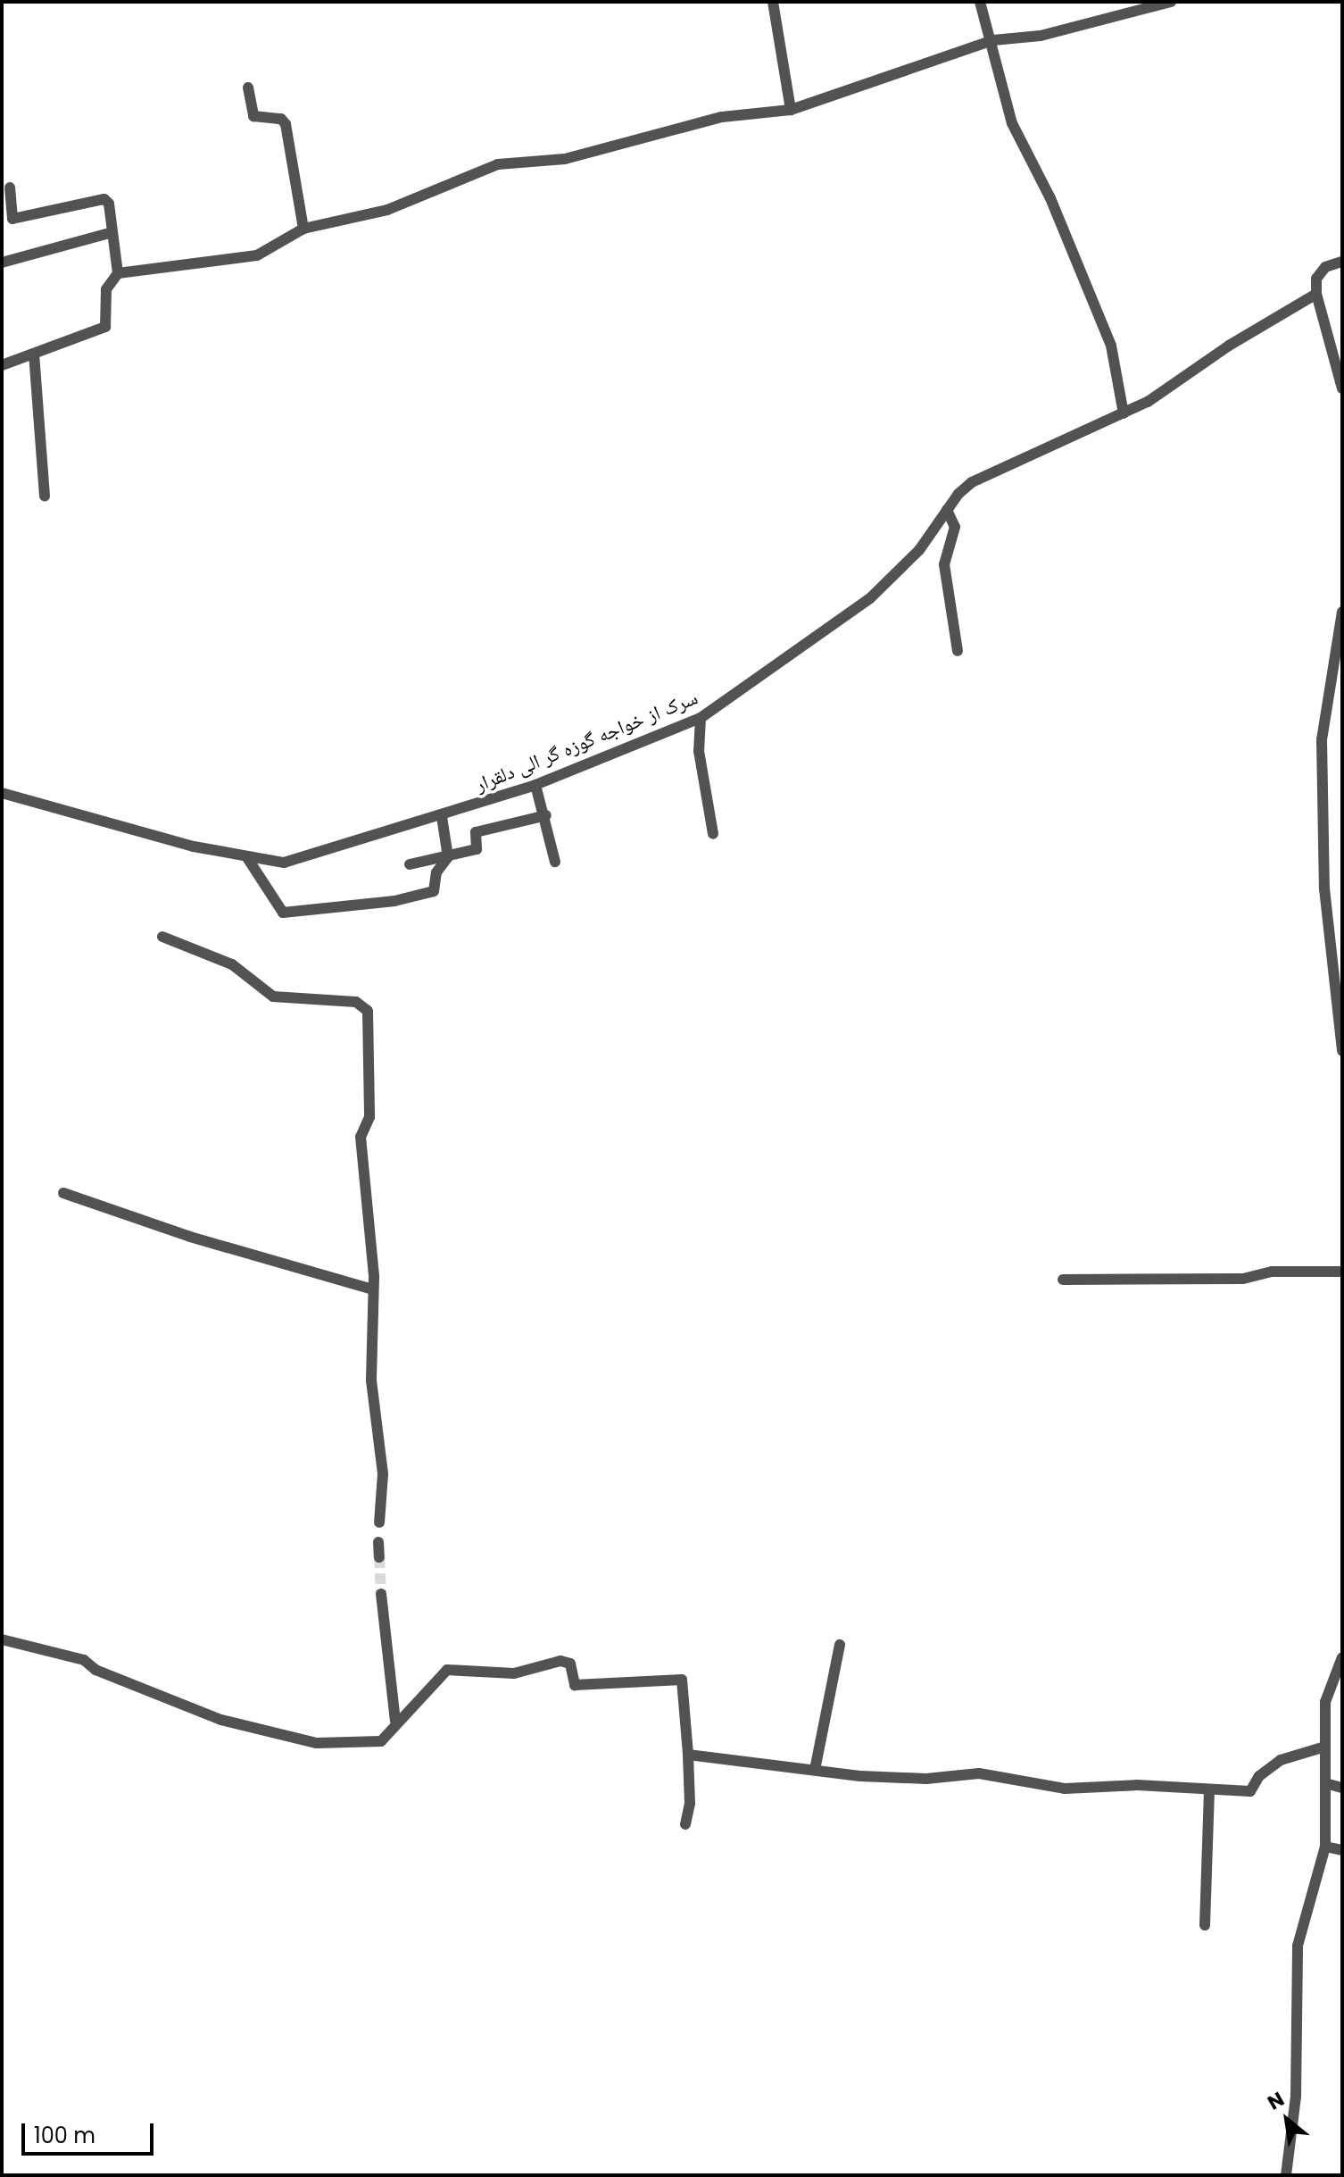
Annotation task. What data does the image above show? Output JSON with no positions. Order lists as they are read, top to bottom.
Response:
{
  "streets": {
    "street": ["سرک از خواجه گوزه گر الی دلقرار"]
  },
  "scale_bar": "100 m",
  "north": "top left"
}
